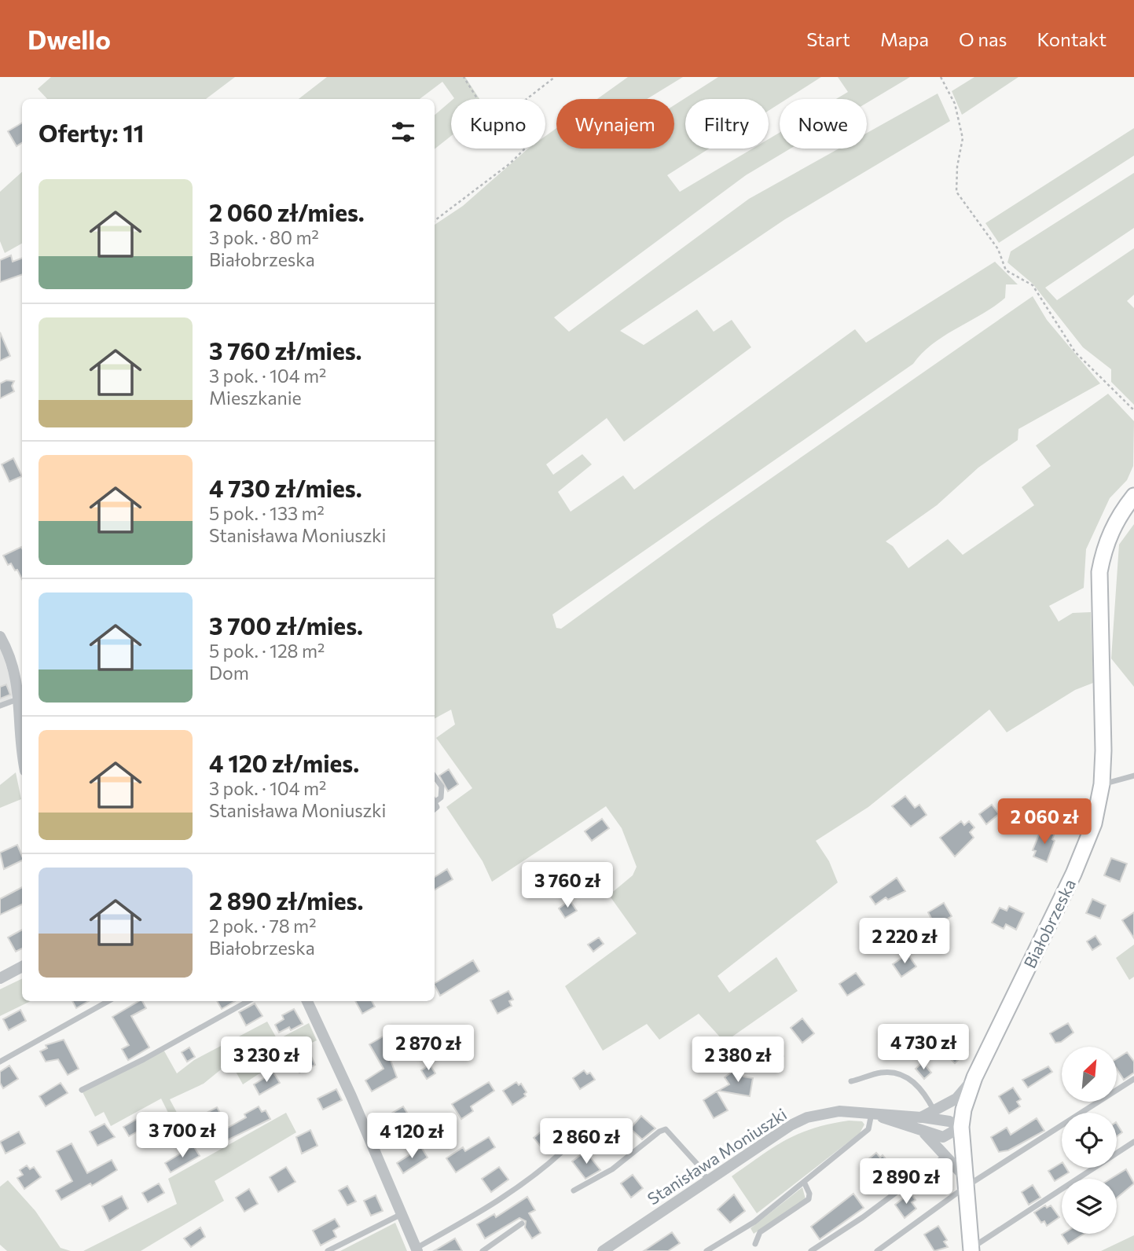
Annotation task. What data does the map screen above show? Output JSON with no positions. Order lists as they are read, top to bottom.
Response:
{
  "streets": {
    "street": ["Białobrzeska", "Stanisława Moniuszki"]
  },
  "crossings": [
    ["Białobrzeska", "Stanisława Moniuszki"]
  ],
  "north": "top right",
  "page": {
    "header": "Dwello",
    "nav": [
      "Start",
      "Mapa",
      "O nas",
      "Kontakt"
    ],
    "chip": [
      "Kupno",
      "Wynajem",
      "Filtry",
      "Nowe"
    ],
    "heading": "Oferty: 11",
    "list": [
      {
        "name": "2 060 zł/mies.",
        "note": "3 pok. · 80 m² · Białobrzeska"
      },
      {
        "name": "3 760 zł/mies.",
        "note": "3 pok. · 104 m² · Mieszkanie"
      },
      {
        "name": "4 730 zł/mies.",
        "note": "5 pok. · 133 m² · Stanisława Moniuszki"
      },
      {
        "name": "3 700 zł/mies.",
        "note": "5 pok. · 128 m² · Dom"
      },
      {
        "name": "4 120 zł/mies.",
        "note": "3 pok. · 104 m² · Stanisława Moniuszki"
      },
      {
        "name": "2 890 zł/mies.",
        "note": "2 pok. · 78 m² · Białobrzeska"
      }
    ],
    "price": [
      "2 060 zł",
      "3 760 zł",
      "2 220 zł",
      "4 730 zł",
      "2 870 zł",
      "3 230 zł",
      "2 380 zł",
      "3 700 zł",
      "4 120 zł",
      "2 860 zł",
      "2 890 zł"
    ]
  }
}
